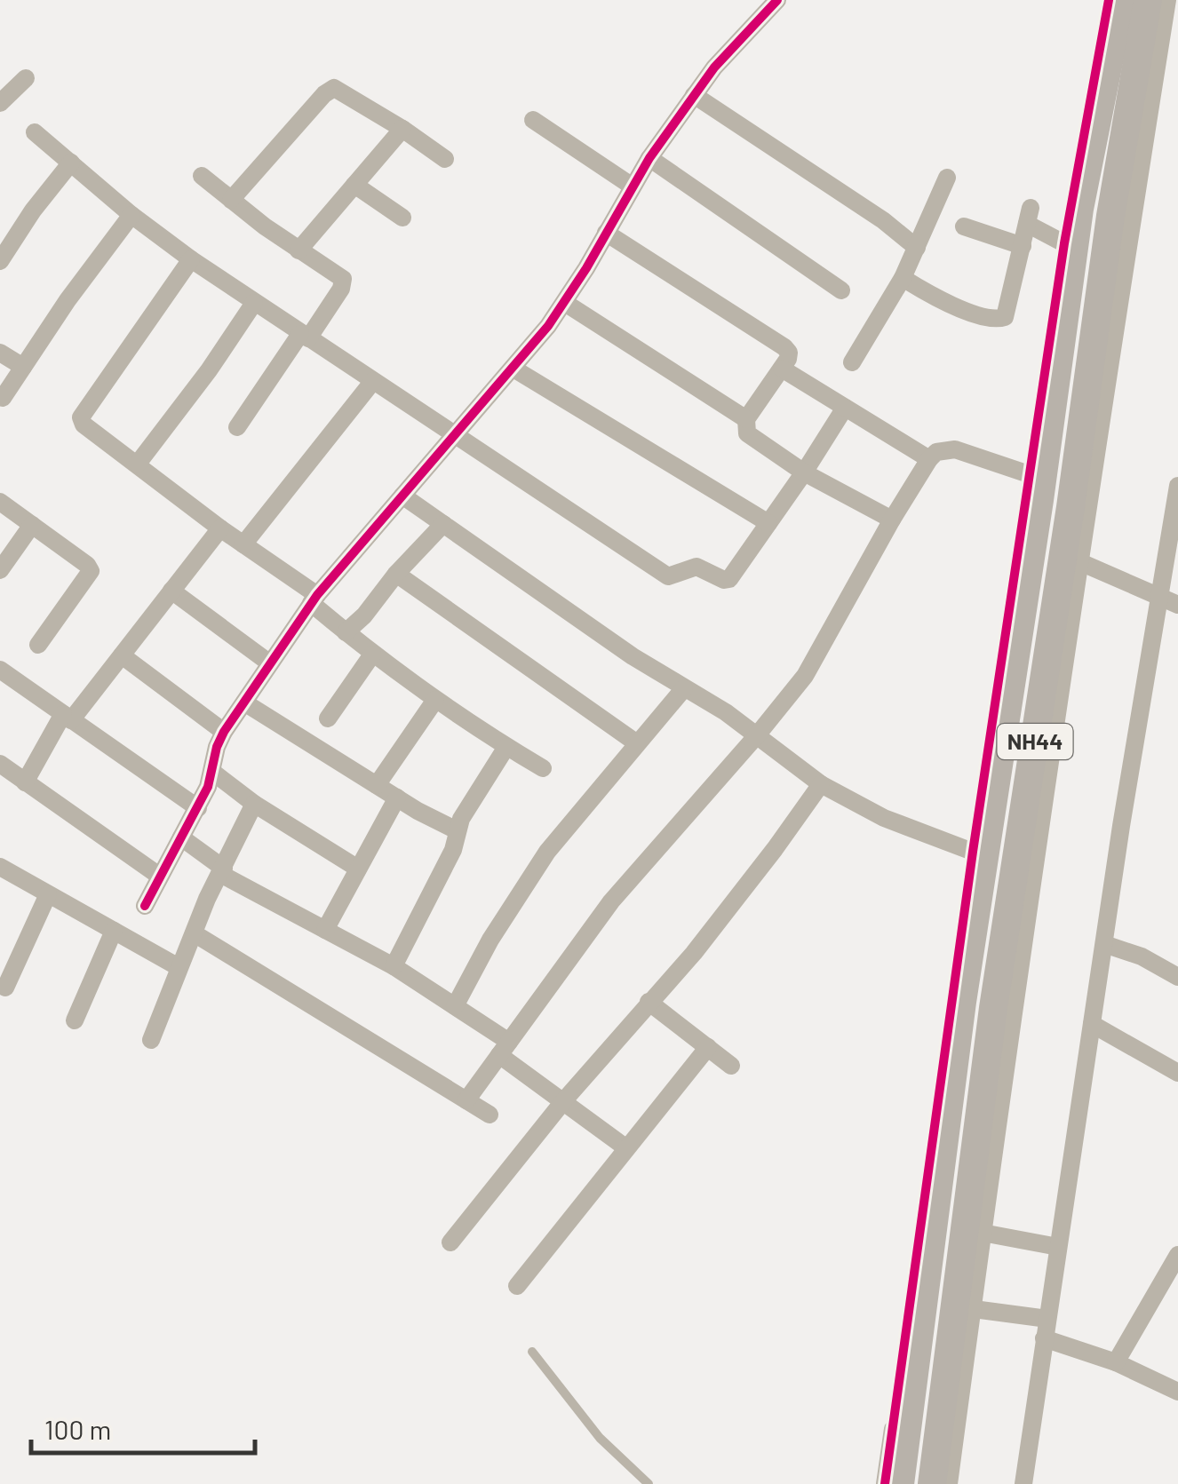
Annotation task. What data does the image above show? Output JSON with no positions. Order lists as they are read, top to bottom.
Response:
{
  "streets": {
    "highway": ["NH44"]
  },
  "scale_bar": "100 m"
}
